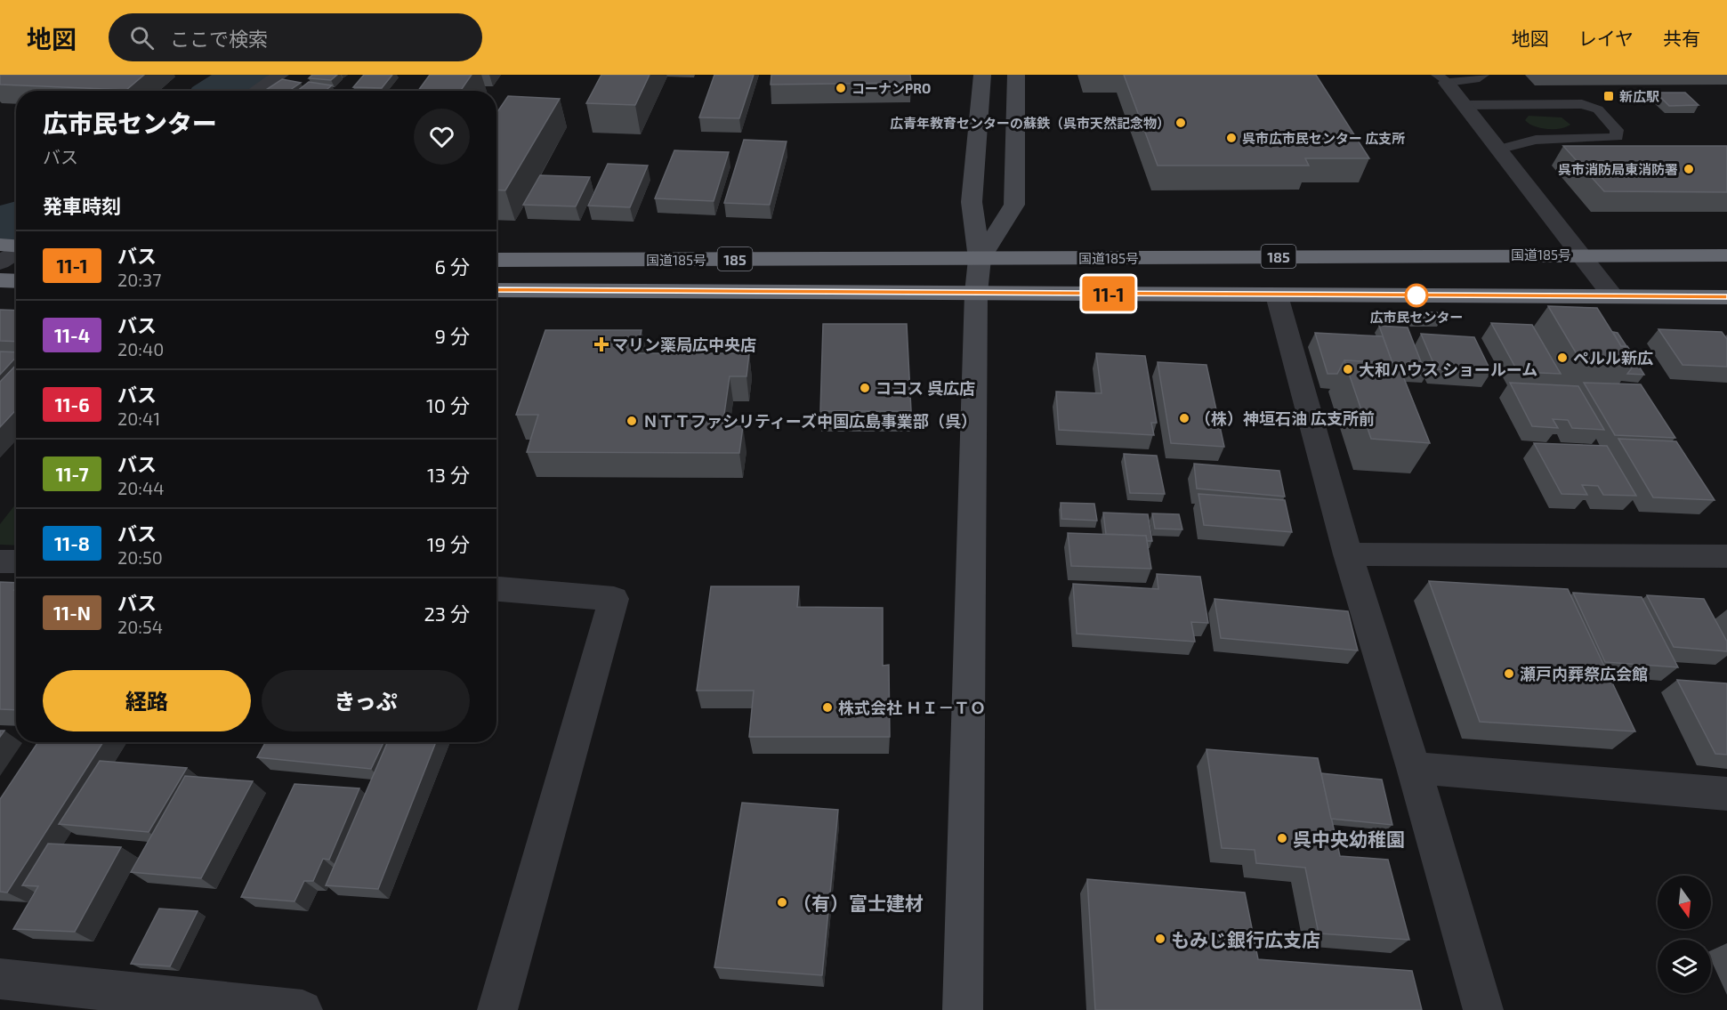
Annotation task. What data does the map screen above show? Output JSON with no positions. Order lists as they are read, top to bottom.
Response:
{
  "streets": {
    "highway": ["国道185号", "185"]
  },
  "places": {
    "other": [
      "コーナンPRO",
      "広青年教育センターの蘇鉄（呉市天然記念物）",
      "呉市広市民センター 広支所",
      "呉市消防局東消防署",
      "広市民センター",
      "ペルル新広",
      "大和ハウス ショールーム",
      "ココス 呉広店",
      "（株）神垣石油 広支所前",
      "ＮＴＴファシリティーズ中国広島事業部（呉）",
      "瀬戸内葬祭広会館",
      "株式会社 ＨＩ－ＴＯ",
      "呉中央幼稚園",
      "（有）富士建材",
      "もみじ銀行広支店"
    ],
    "transit": ["新広駅"],
    "health": ["マリン薬局広中央店"]
  },
  "lines": ["bus line 11-1"],
  "north": "bottom",
  "page": {
    "header": "地図",
    "search": "ここで検索",
    "nav": ["地図", "レイヤ", "共有"],
    "on_map": "11-1",
    "heading": [
      ["広市民センター", "バス"],
      "発車時刻"
    ],
    "list": [
      {
        "mark": "11-1",
        "name": "バス",
        "note": "20:37",
        "value": "6 分"
      },
      {
        "mark": "11-4",
        "name": "バス",
        "note": "20:40",
        "value": "9 分"
      },
      {
        "mark": "11-6",
        "name": "バス",
        "note": "20:41",
        "value": "10 分"
      },
      {
        "mark": "11-7",
        "name": "バス",
        "note": "20:44",
        "value": "13 分"
      },
      {
        "mark": "11-8",
        "name": "バス",
        "note": "20:50",
        "value": "19 分"
      },
      {
        "mark": "11-N",
        "name": "バス",
        "note": "20:54",
        "value": "23 分"
      }
    ],
    "buttons": ["経路", "きっぷ"]
  }
}
